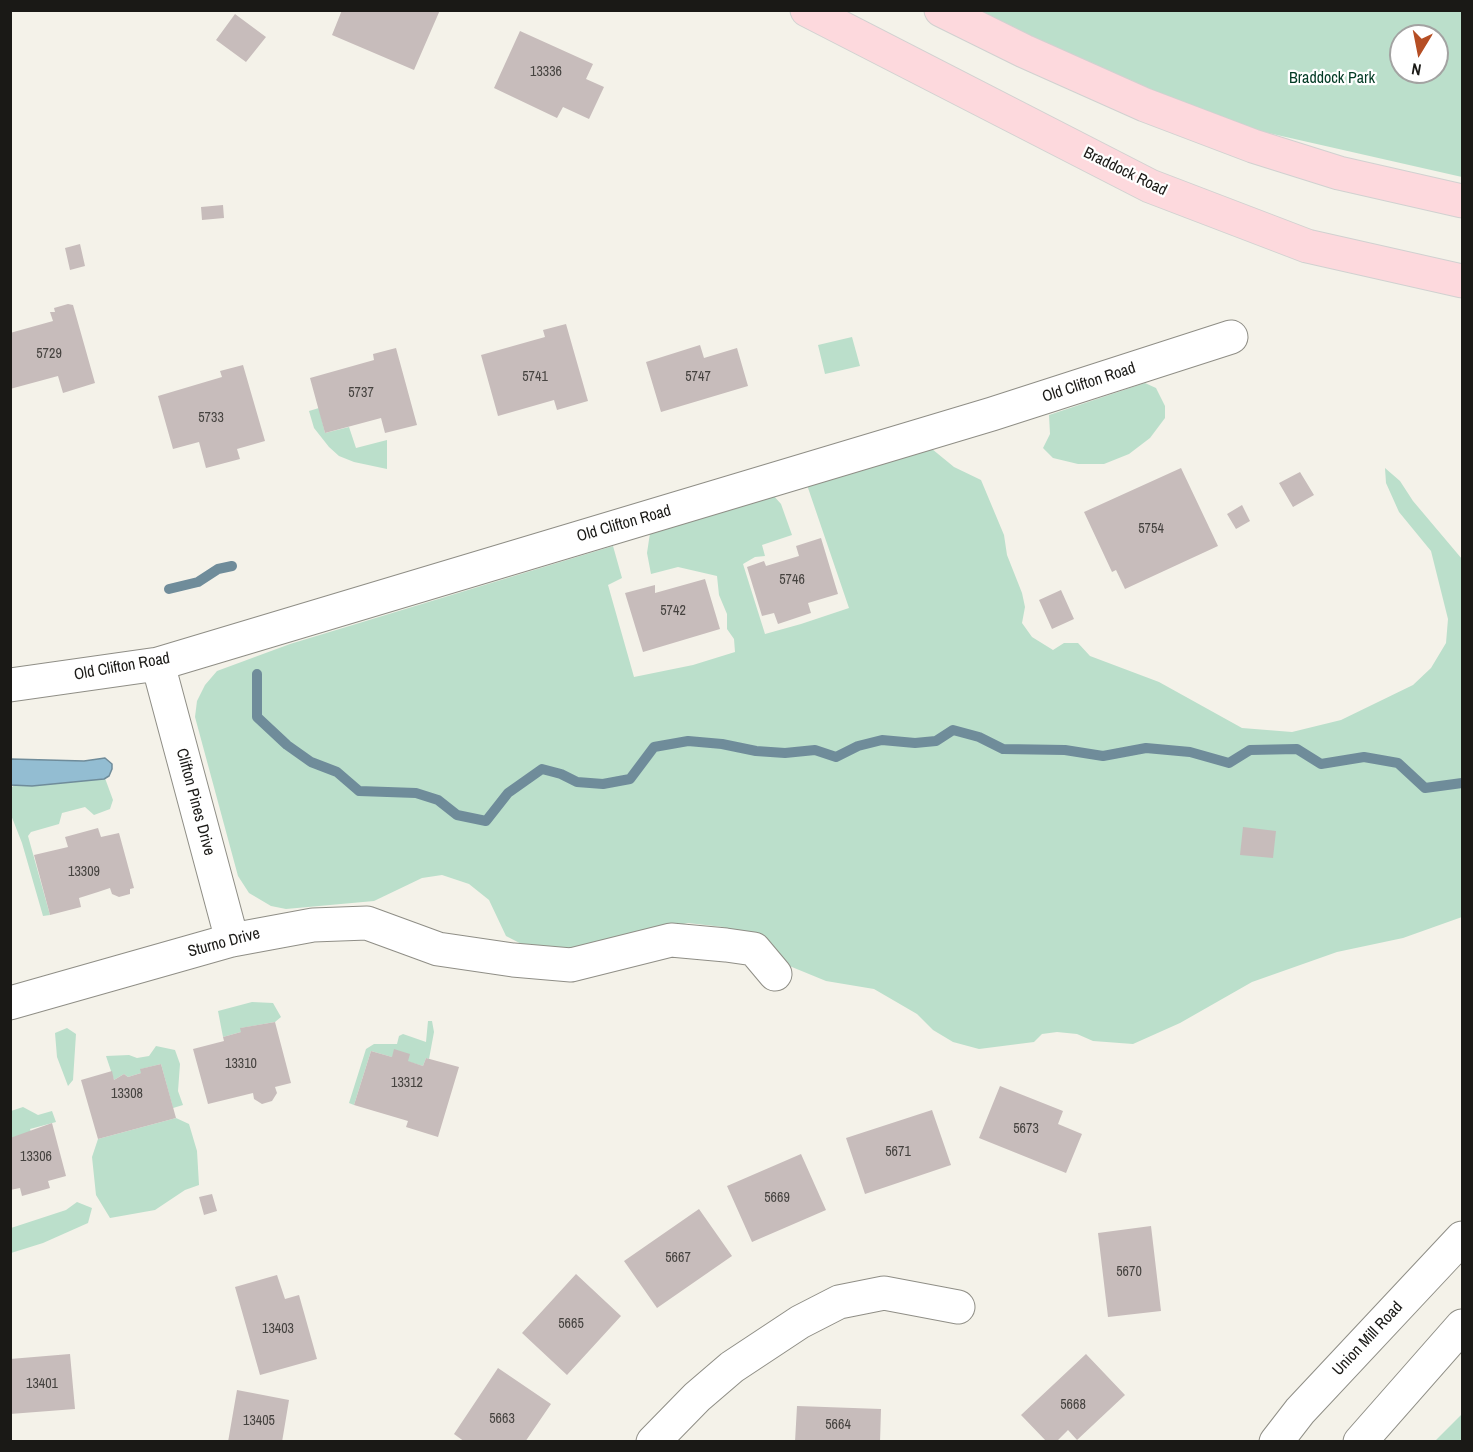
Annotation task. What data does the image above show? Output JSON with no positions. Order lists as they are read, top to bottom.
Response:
{
  "streets": {
    "main road": ["Braddock Road"],
    "street": [
      "Old Clifton Road",
      "Clifton Pines Drive",
      "Sturno Drive",
      "Union Mill Road"
    ]
  },
  "crossings": [
    ["Old Clifton Road", "Clifton Pines Drive"],
    ["Clifton Pines Drive", "Sturno Drive"]
  ],
  "parks": ["Braddock Park"],
  "house_numbers": [
    "13336",
    "5729",
    "5741",
    "5747",
    "5737",
    "5733",
    "5754",
    "5746",
    "5742",
    "13309",
    "13310",
    "13312",
    "13308",
    "5673",
    "5671",
    "13306",
    "5669",
    "5667",
    "5670",
    "5665",
    "13403",
    "13401",
    "5668",
    "5663",
    "13405",
    "5664"
  ],
  "north": "bottom"
}
